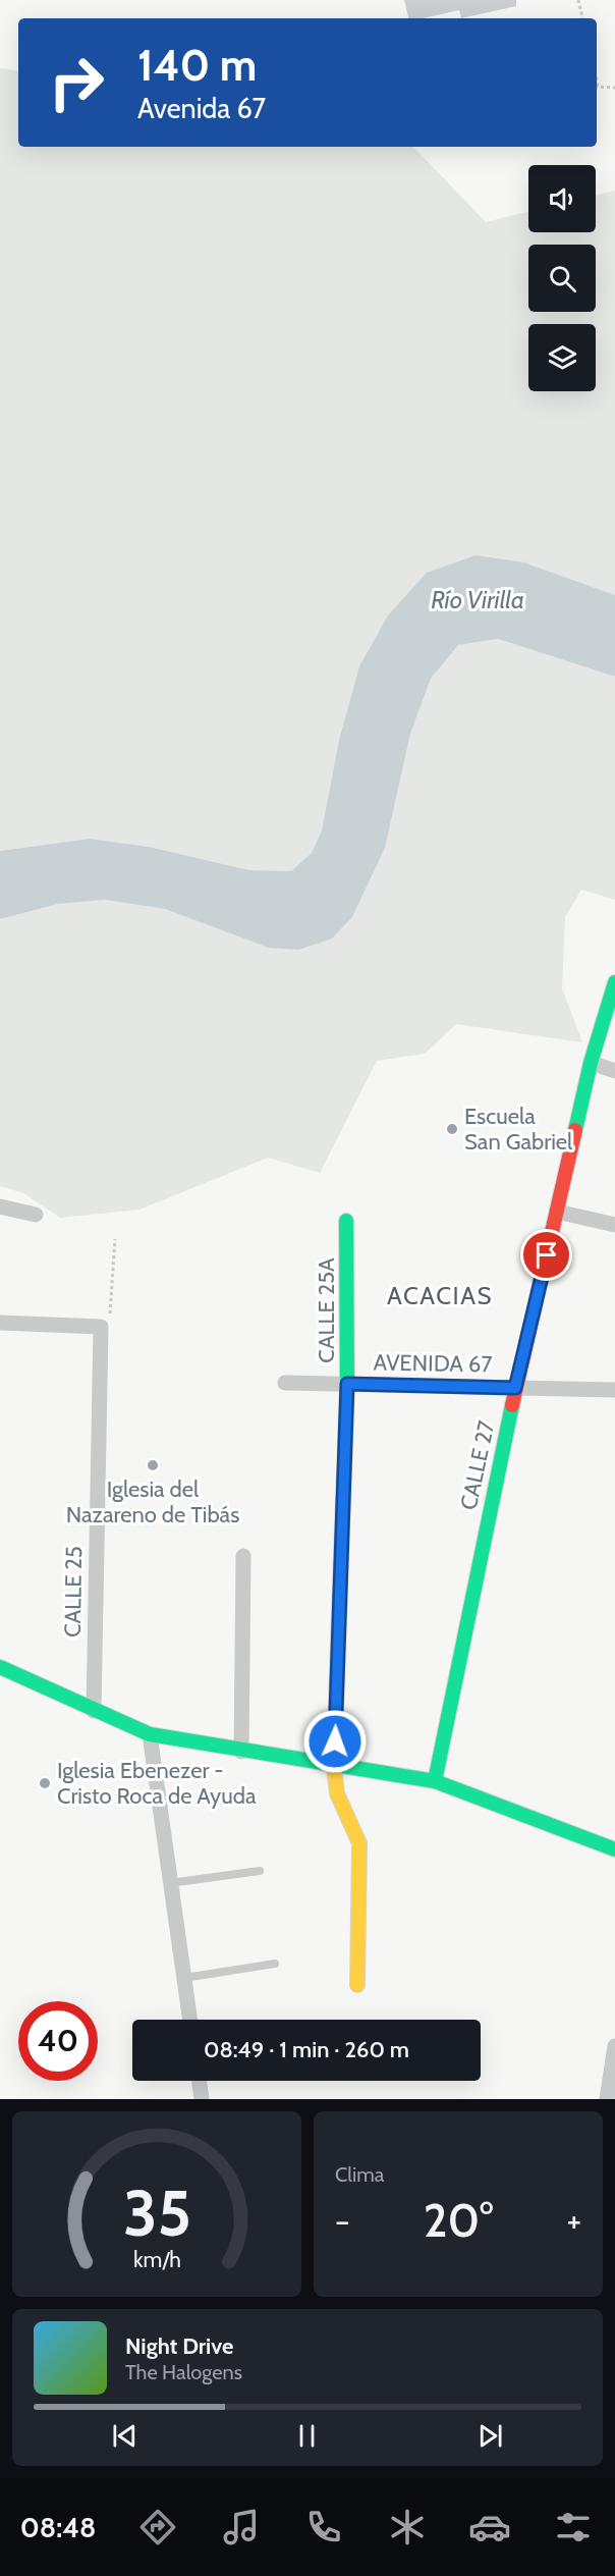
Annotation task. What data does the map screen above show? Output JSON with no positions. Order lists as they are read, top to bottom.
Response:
{
  "streets": {
    "street": [
      "CALLE 25A",
      "AVENIDA 67",
      "CALLE 27",
      "CALLE 25"
    ]
  },
  "crossings": [
    ["CALLE 25A", "AVENIDA 67"],
    ["AVENIDA 67", "CALLE 27"]
  ],
  "districts": ["ACACIAS"],
  "water": ["Río Virilla"],
  "places": ["Escuela San Gabriel", "Iglesia del Nazareno de Tibás", "Iglesia Ebenezer - Cristo Roca de Ayuda"],
  "page": {
    "turn": ["140 m", "Avenida 67"],
    "limit": "40",
    "trip": "08:49 · 1 min · 260 m",
    "tile": "Clima",
    "heat": ["−", "20°", "+"],
    "song": ["Night Drive", "The Halogens"],
    "tabs": "08:48",
    "gauge": ["35", "km/h"]
  }
}
